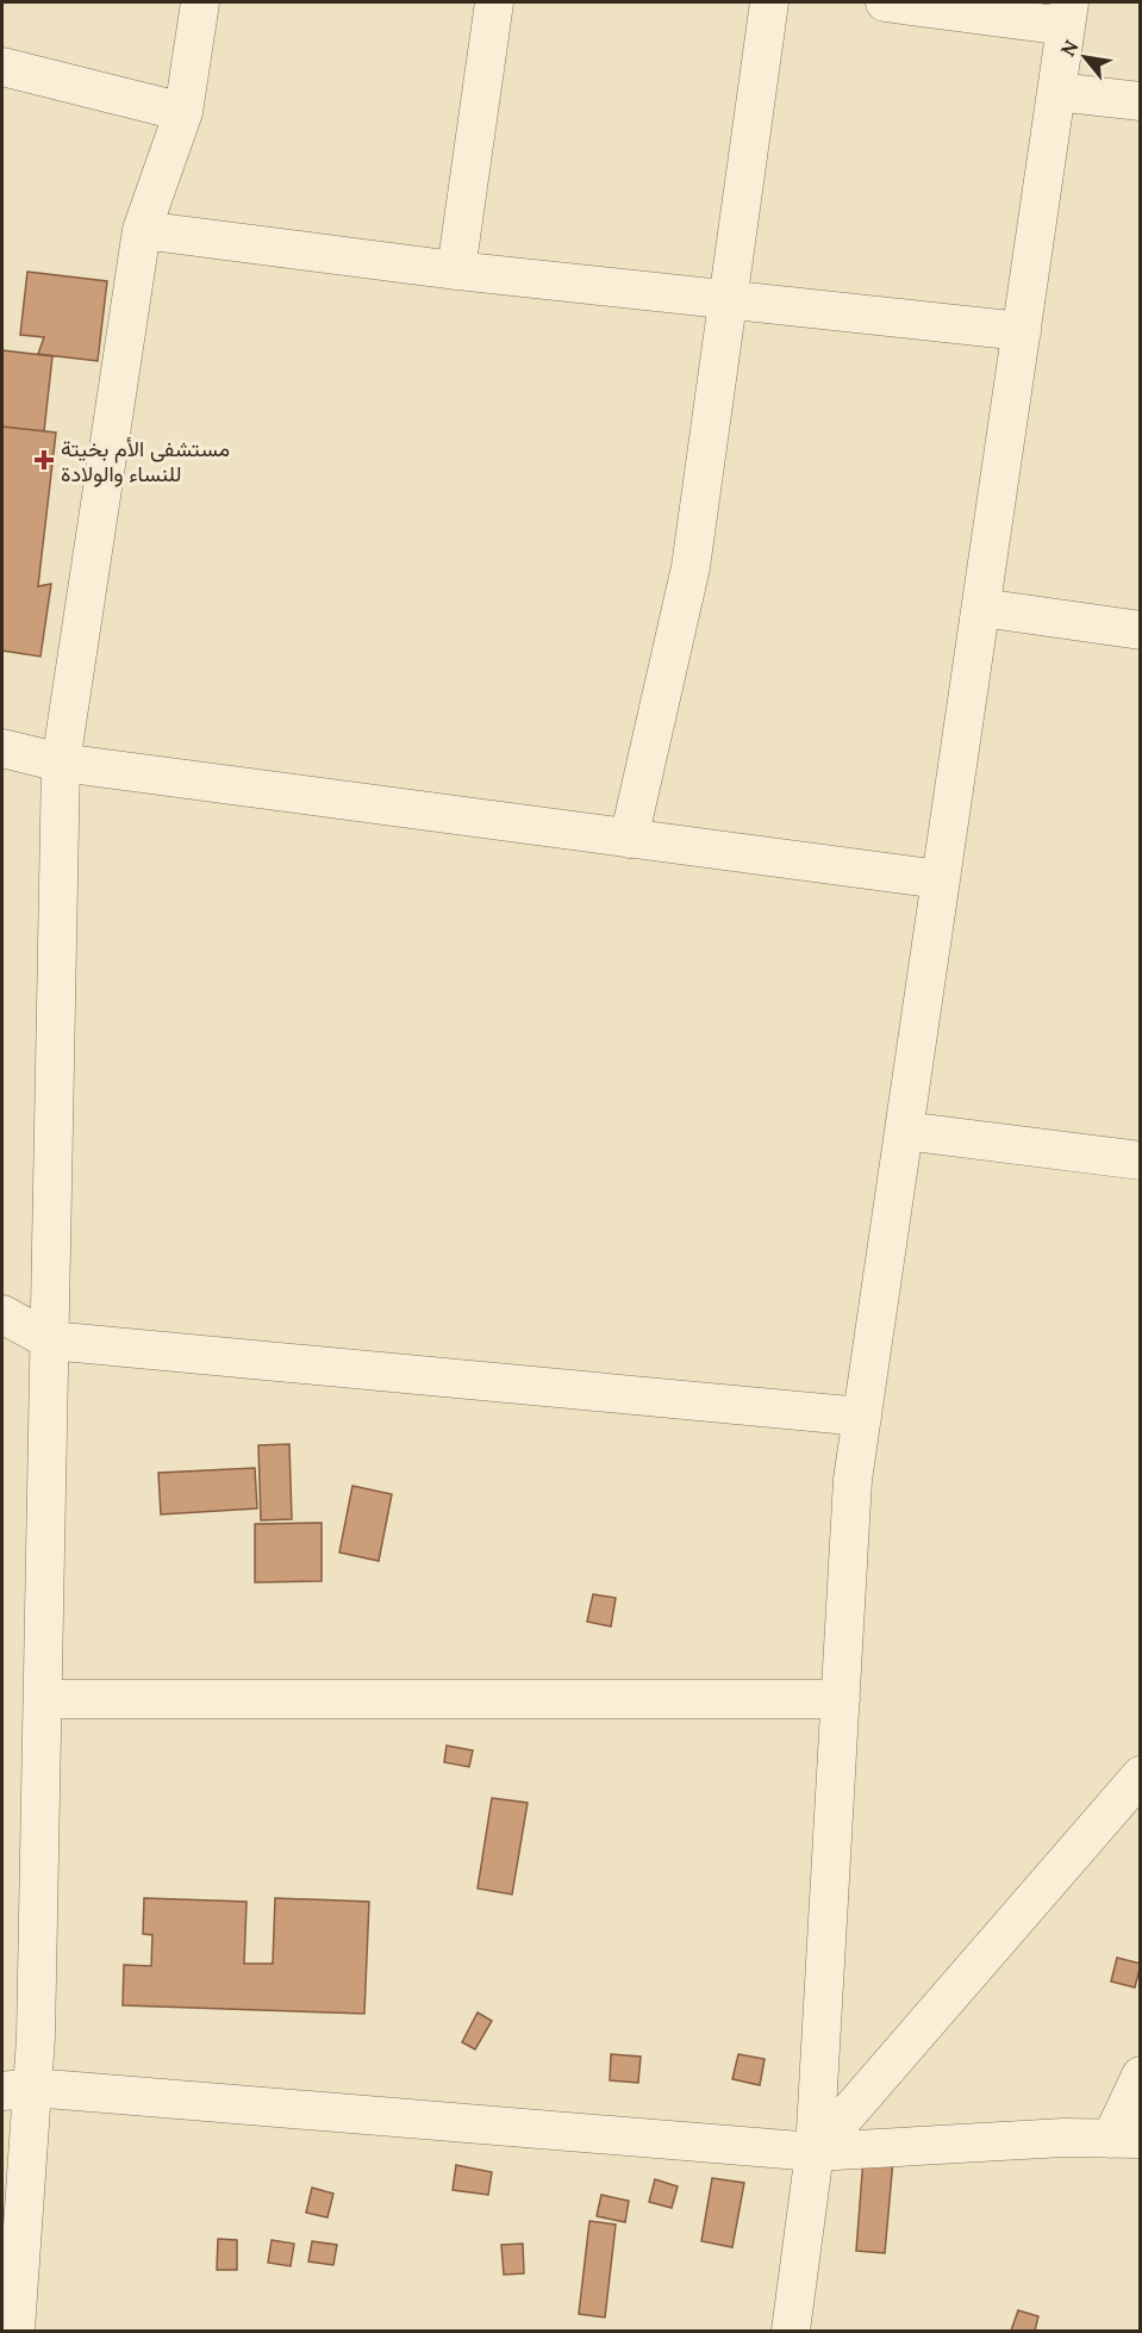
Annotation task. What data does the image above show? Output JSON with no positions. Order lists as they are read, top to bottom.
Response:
{
  "places": {
    "health": ["مستشفى الأم بخيتة للنساء والولادة"]
  },
  "north": "top left"
}
